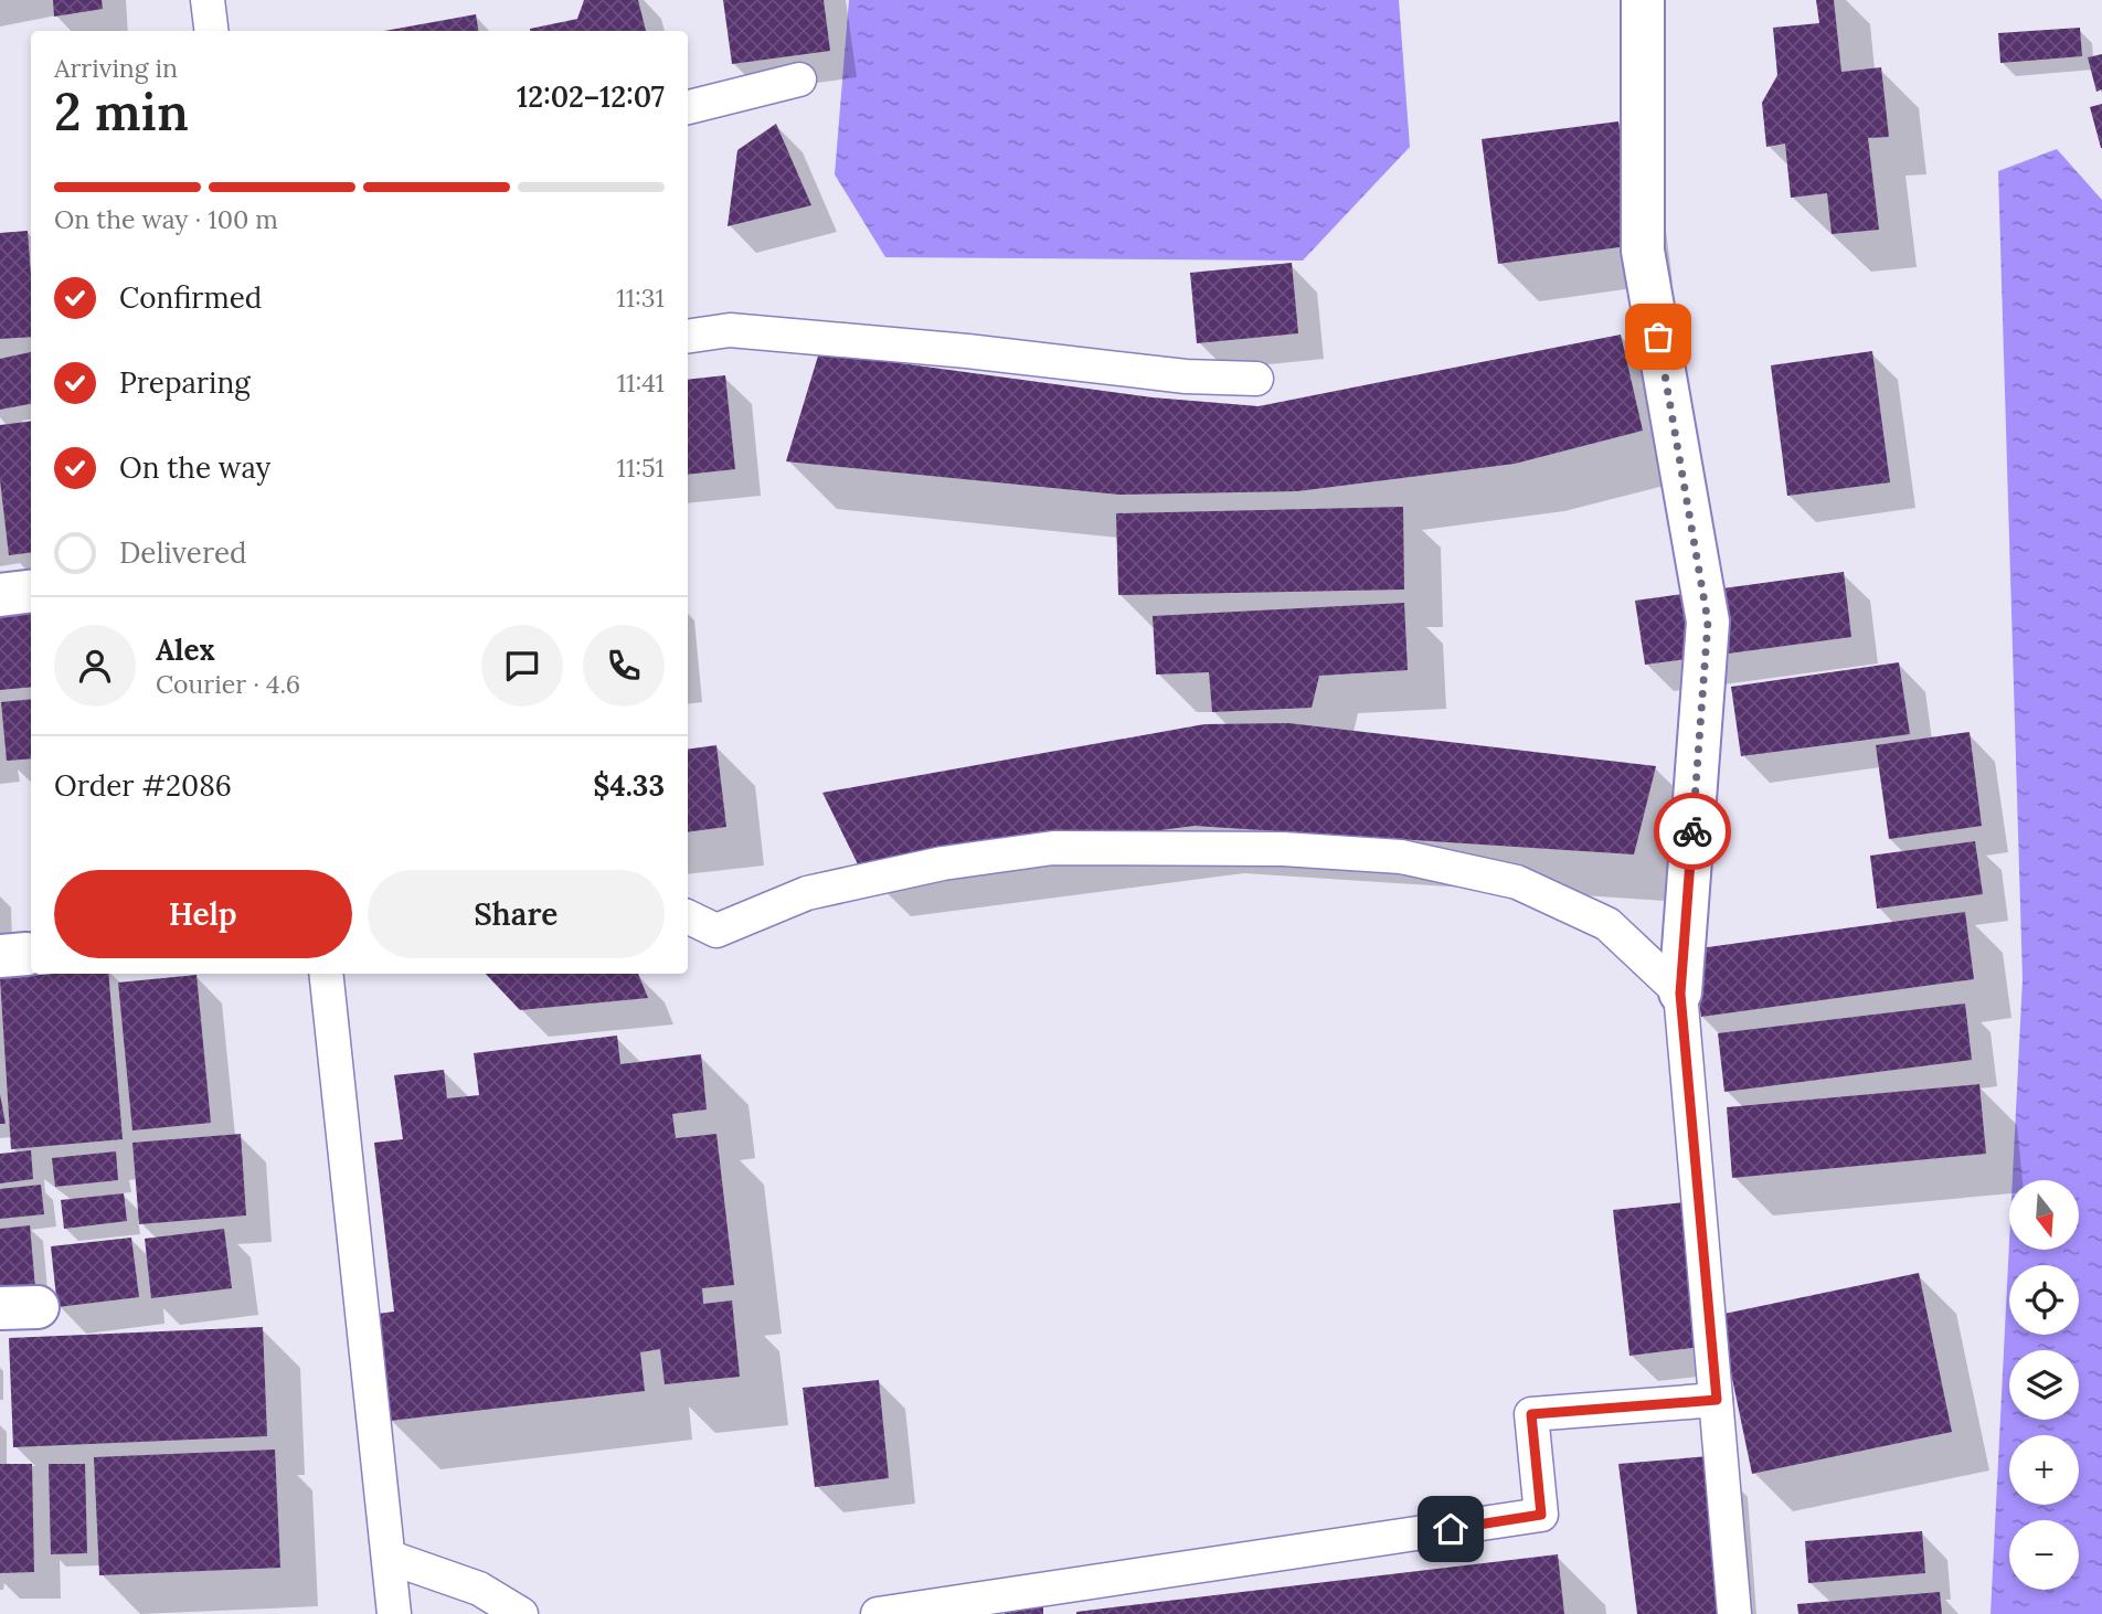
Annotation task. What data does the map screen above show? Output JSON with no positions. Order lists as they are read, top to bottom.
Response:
{
  "north": "bottom",
  "page": {
    "heading": ["2 min", "Arriving in", "12:02–12:07"],
    "panel": [
      "Alex",
      "Courier · 4.6",
      "Order #2086",
      "$4.33"
    ],
    "bar": "On the way · 100 m",
    "list": [
      ["Confirmed", "11:31"],
      ["Preparing", "11:41"],
      ["On the way", "11:51"],
      "Delivered"
    ],
    "buttons": ["Help", "Share"],
    "map_buttons": ["+", "−"]
  }
}
